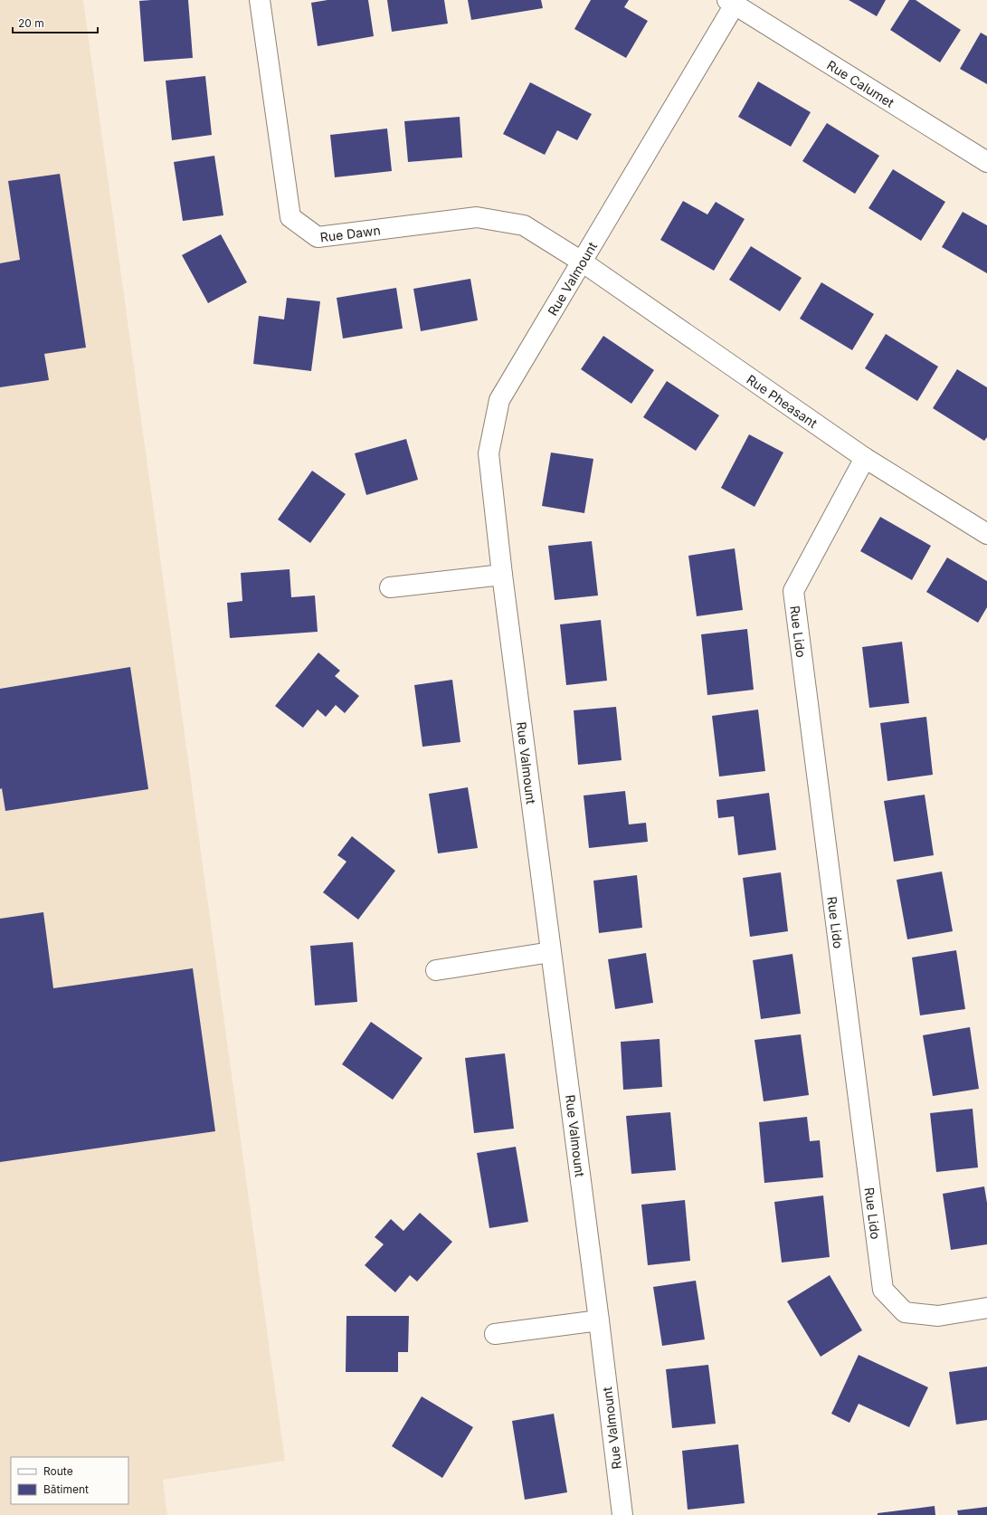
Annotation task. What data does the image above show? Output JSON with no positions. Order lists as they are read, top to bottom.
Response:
{
  "streets": {
    "street": [
      "Rue Calumet",
      "Rue Dawn",
      "Rue Valmount",
      "Rue Pheasant",
      "Rue Lido"
    ]
  },
  "crossings": [
    ["Rue Calumet", "Rue Valmount"],
    ["Rue Dawn", "Rue Valmount"],
    ["Rue Dawn", "Rue Pheasant"],
    ["Rue Valmount", "Rue Pheasant"],
    ["Rue Pheasant", "Rue Lido"]
  ],
  "legend": ["Route", "Bâtiment"],
  "scale_bar": "20 m"
}
